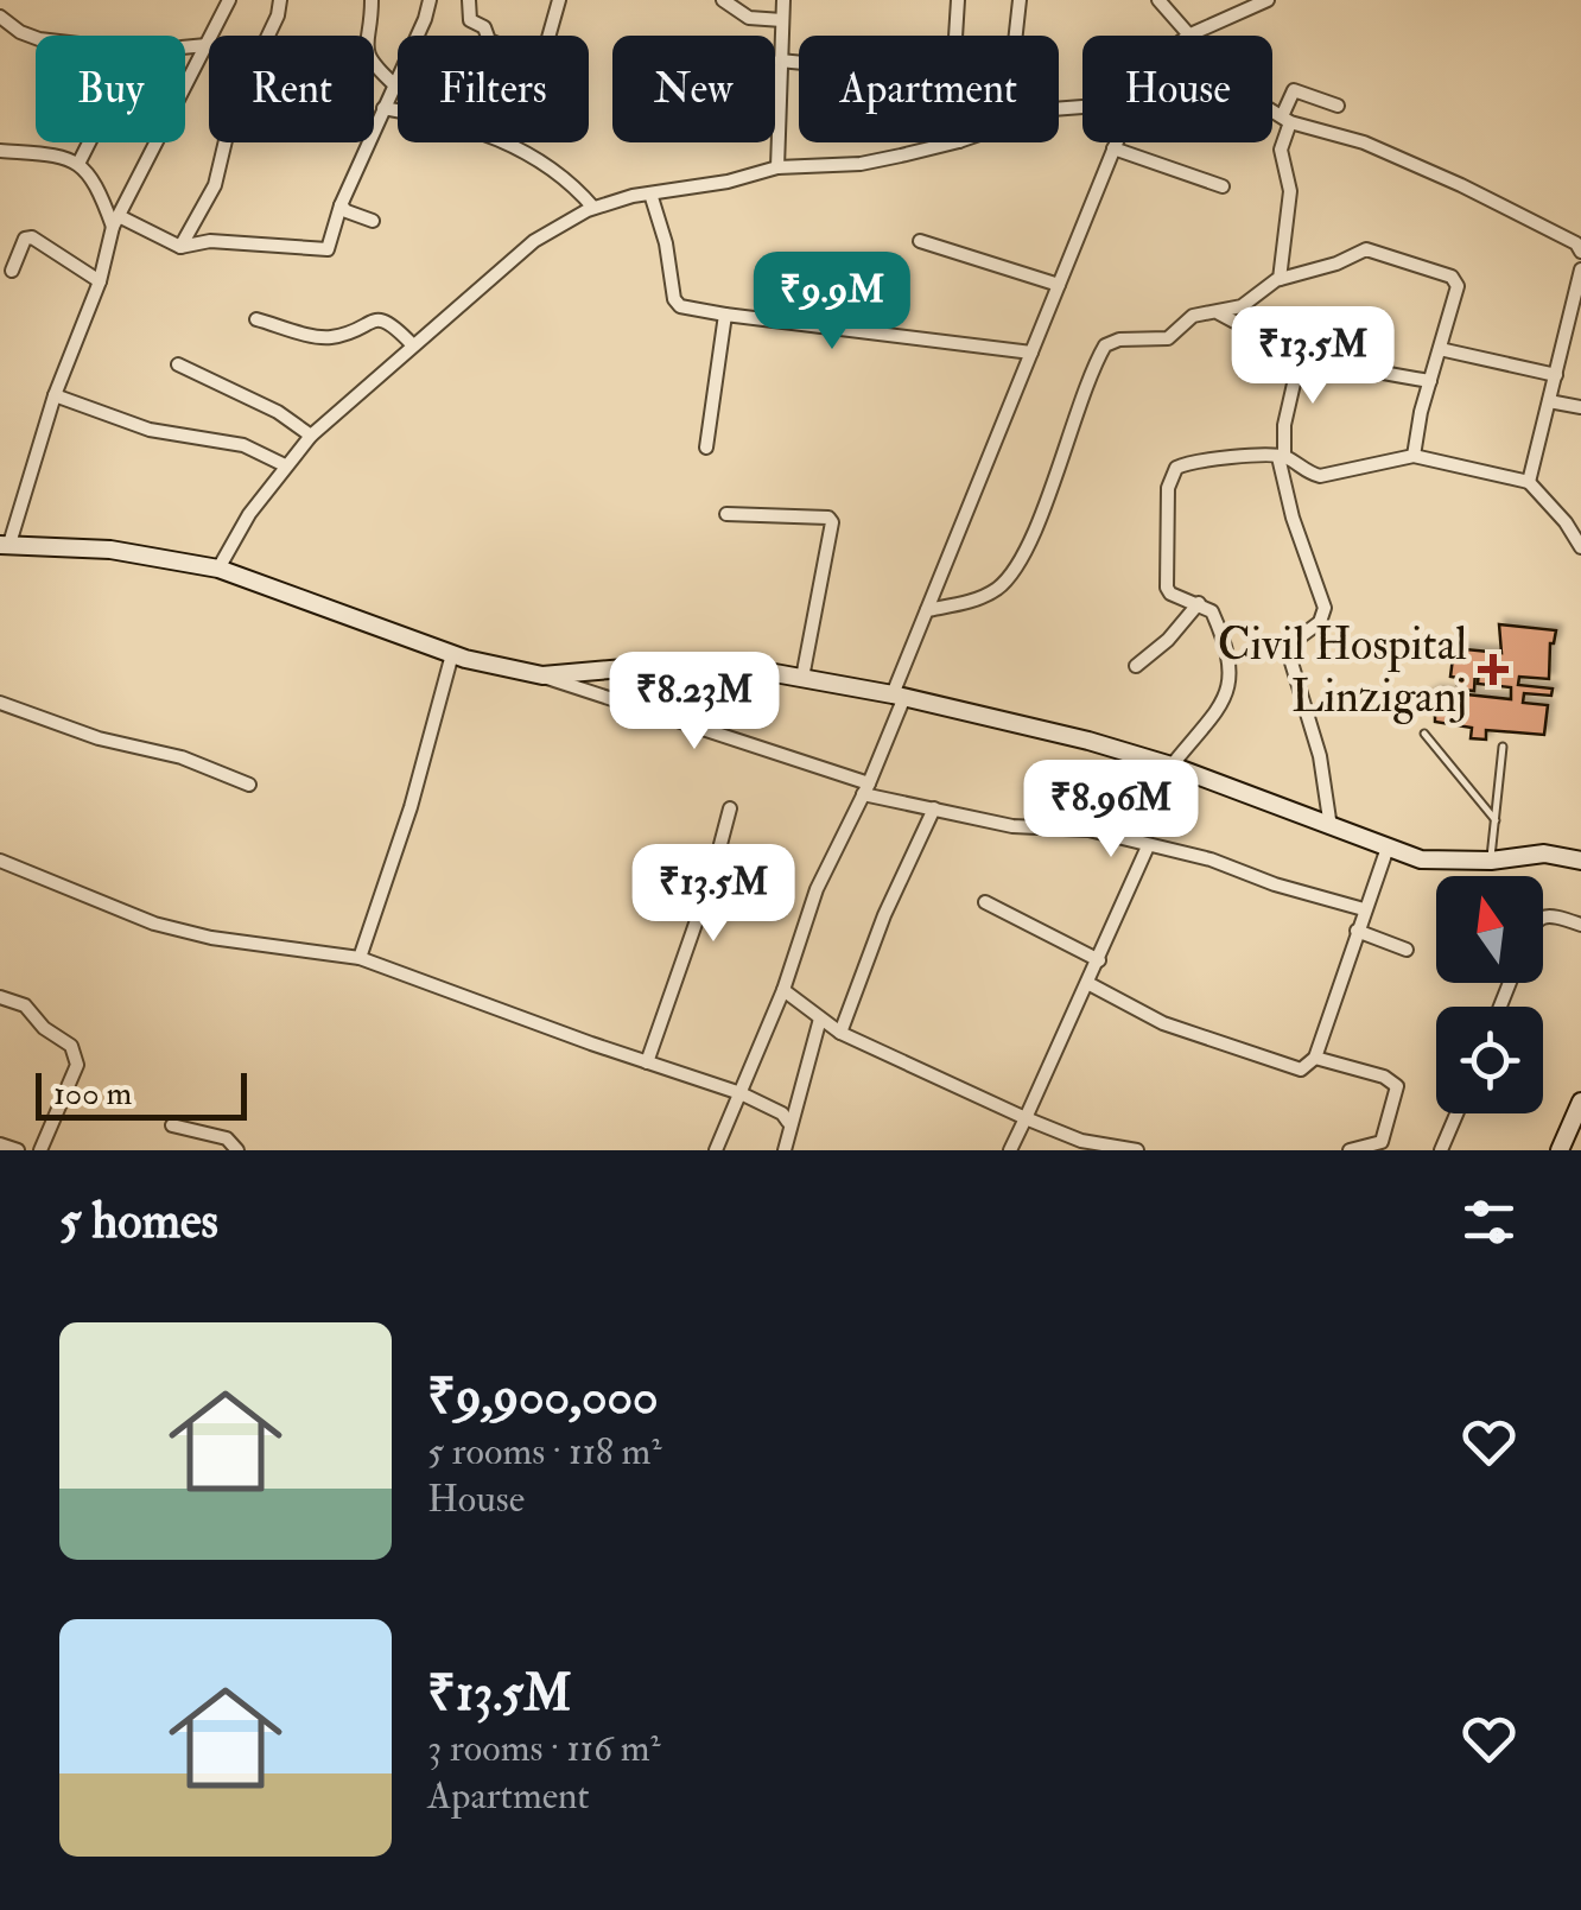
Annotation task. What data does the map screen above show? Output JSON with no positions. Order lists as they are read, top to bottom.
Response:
{
  "places": {
    "health": ["Civil Hospital Linziganj"]
  },
  "scale_bar": "100 m",
  "north": "top",
  "page": {
    "chip": [
      "Buy",
      "Rent",
      "Filters",
      "New",
      "Apartment",
      "House"
    ],
    "price": [
      "₹9.9M",
      "₹13.5M",
      "₹8.23M",
      "₹8.96M",
      "₹13.5M"
    ],
    "scale": "100 m",
    "heading": "5 homes",
    "list": [
      {
        "name": "₹9,900,000",
        "note": "5 rooms · 118 m² · House"
      },
      {
        "name": "₹13.5M",
        "note": "3 rooms · 116 m² · Apartment"
      }
    ]
  }
}
